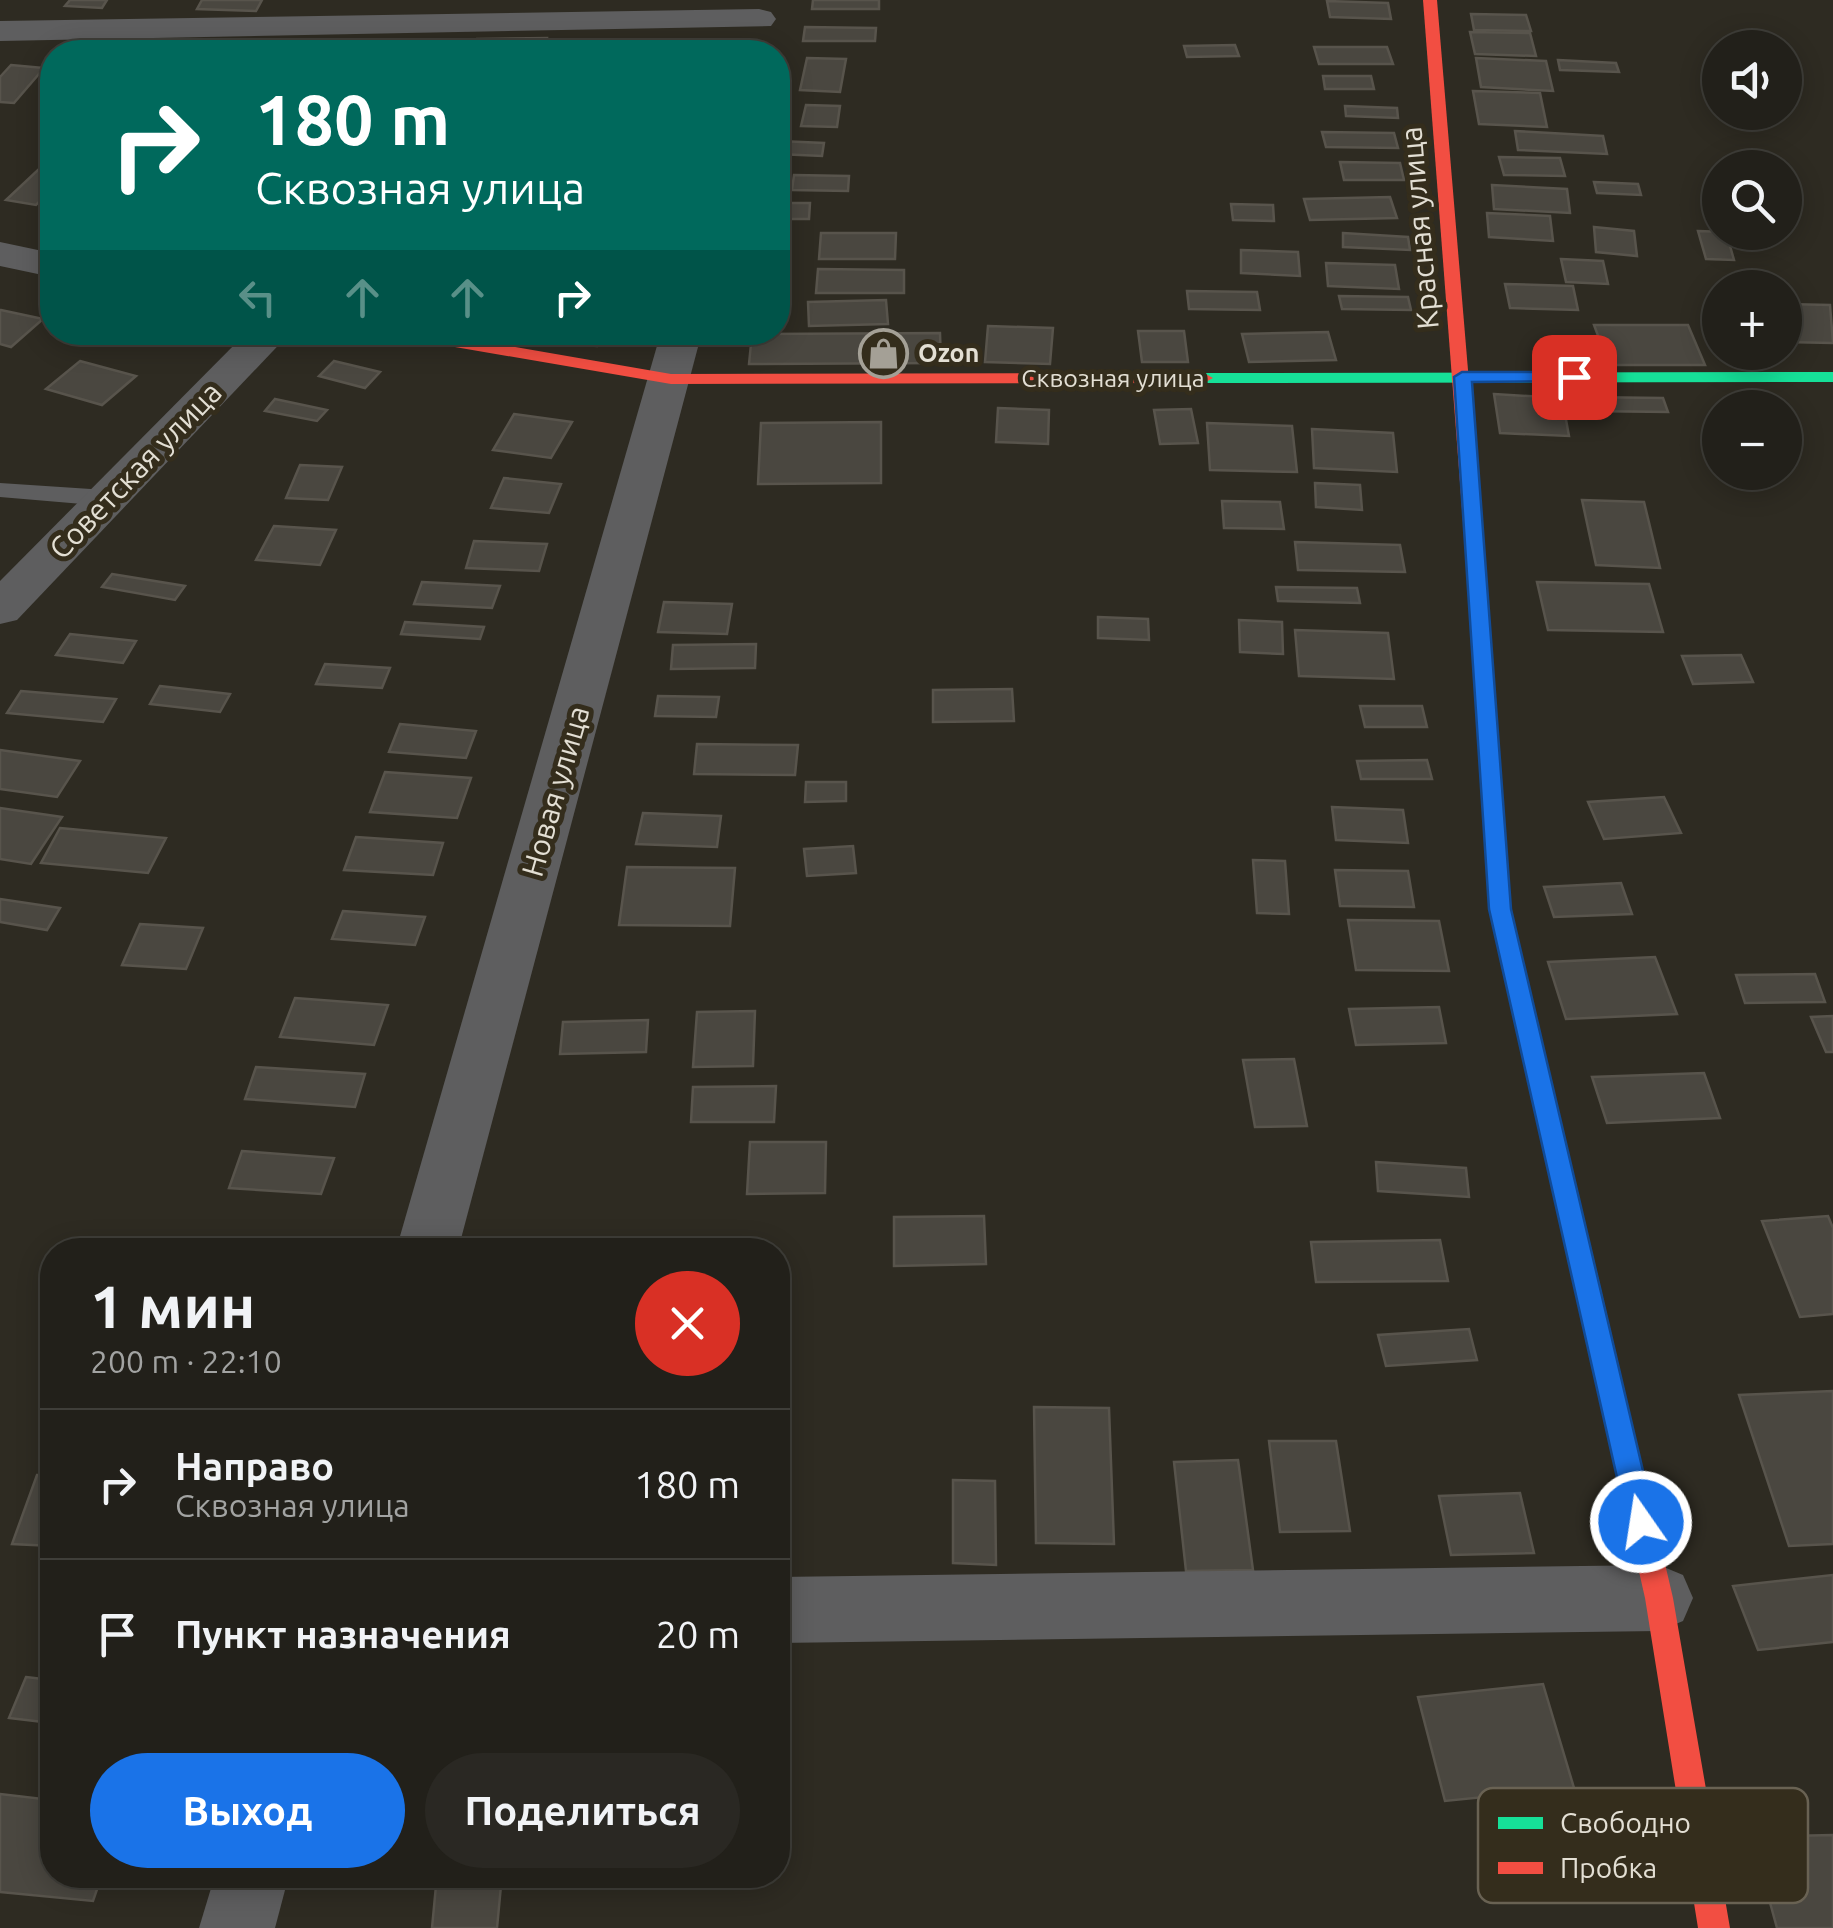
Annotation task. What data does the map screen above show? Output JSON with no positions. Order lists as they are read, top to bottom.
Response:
{
  "streets": {
    "street": [
      "Красная улица",
      "Сквозная улица",
      "Советская улица",
      "Новая улица"
    ]
  },
  "crossings": [
    ["Красная улица", "Сквозная улица"],
    ["Сквозная улица", "Новая улица"]
  ],
  "places": {
    "shop": ["Ozon"]
  },
  "legend": ["Свободно", "Пробка"],
  "page": {
    "map_buttons": ["+", "−"],
    "turn": ["180 m", "Сквозная улица"],
    "heading": ["1 мин", "200 m · 22:10"],
    "list": [
      {
        "name": "Направо",
        "note": "Сквозная улица",
        "value": "180 m"
      },
      {
        "name": "Пункт назначения",
        "value": "20 m"
      }
    ],
    "buttons": ["Выход", "Поделиться"]
  }
}
